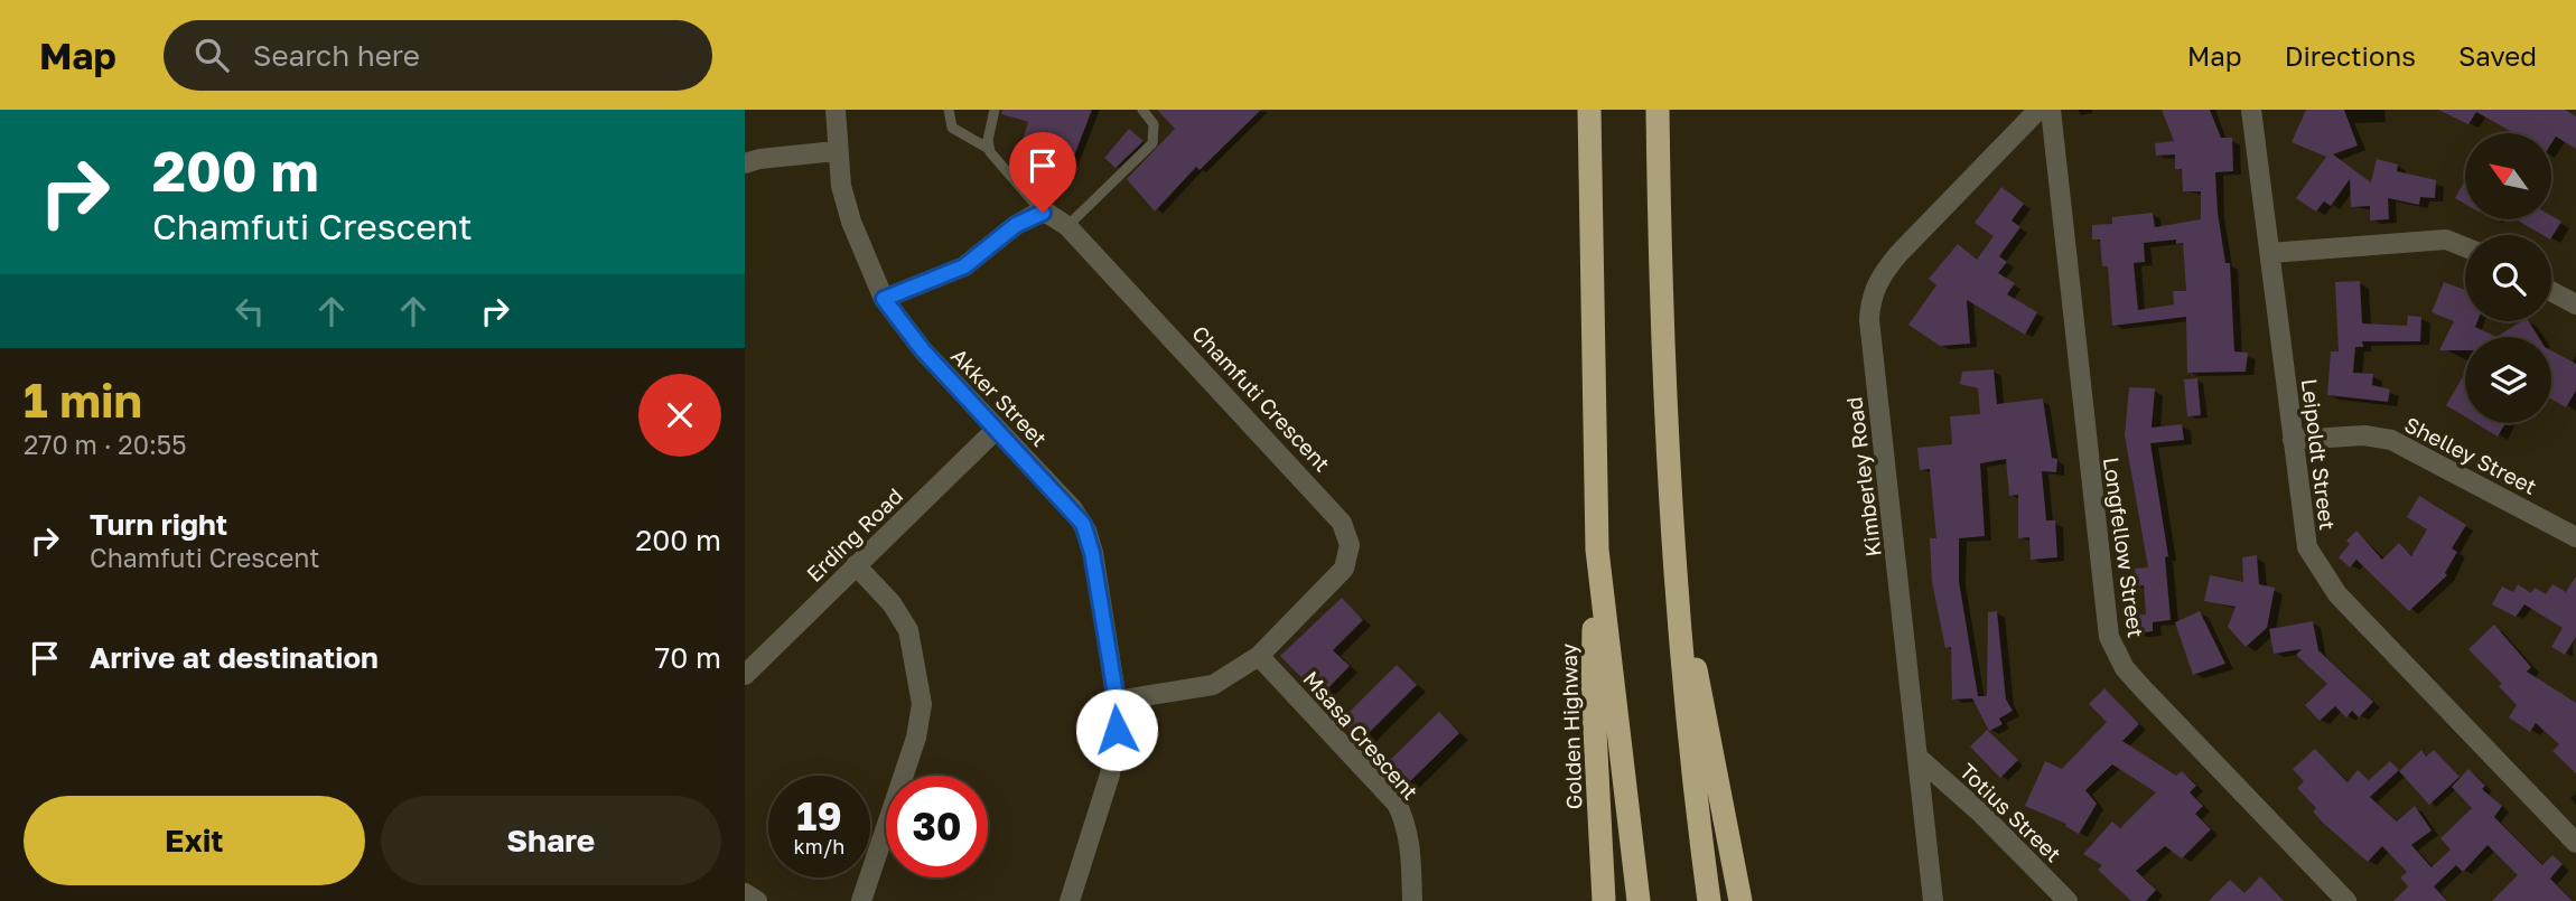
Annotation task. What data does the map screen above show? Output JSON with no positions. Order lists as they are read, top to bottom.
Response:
{
  "streets": {
    "highway": ["Golden Highway"],
    "street": [
      "Akker Street",
      "Chamfuti Crescent",
      "Leipoldt Street",
      "Shelley Street",
      "Kimberley Road",
      "Erding Road",
      "Longfellow Street",
      "Msasa Crescent",
      "Totius Street"
    ]
  },
  "crossings": [
    ["Akker Street", "Chamfuti Crescent"],
    ["Akker Street", "Erding Road"],
    ["Chamfuti Crescent", "Msasa Crescent"],
    ["Leipoldt Street", "Shelley Street"],
    ["Kimberley Road", "Totius Street"]
  ],
  "north": "top left",
  "page": {
    "header": "Map",
    "search": "Search here",
    "nav": ["Map", "Directions", "Saved"],
    "turn": ["200 m", "Chamfuti Crescent"],
    "heading": ["1 min", "270 m · 20:55"],
    "list": [
      {
        "name": "Turn right",
        "note": "Chamfuti Crescent",
        "value": "200 m"
      },
      {
        "name": "Arrive at destination",
        "value": "70 m"
      }
    ],
    "speed": "19 km/h",
    "limit": "30",
    "buttons": ["Exit", "Share"]
  }
}
